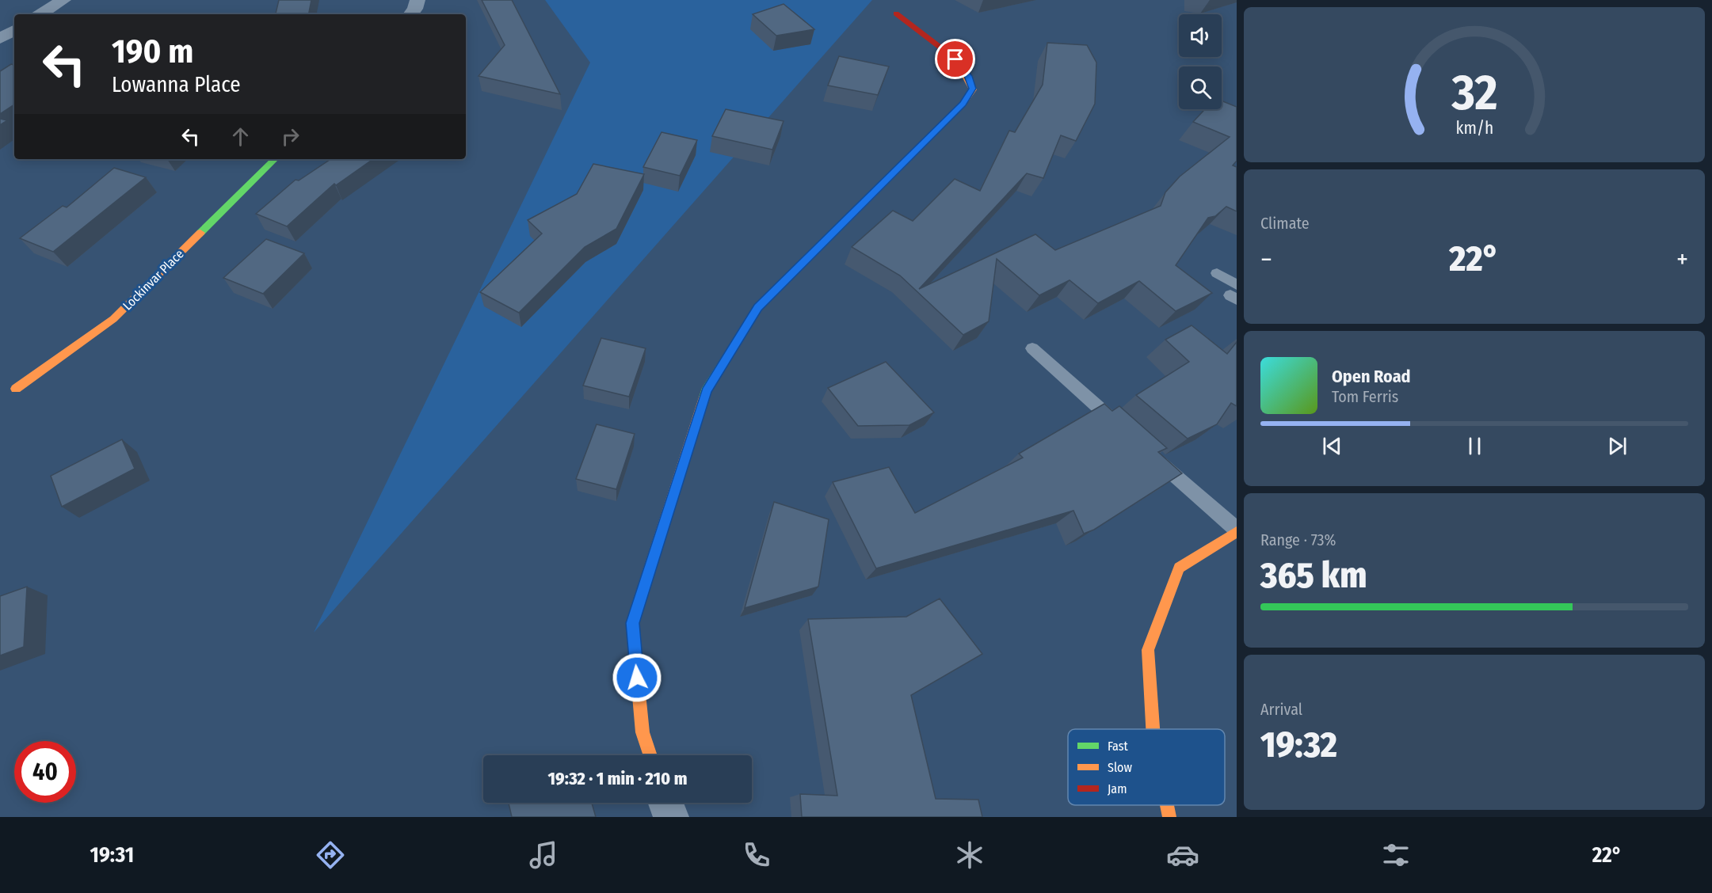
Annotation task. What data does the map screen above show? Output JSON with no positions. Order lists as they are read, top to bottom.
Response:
{
  "streets": {
    "street": ["Lockinvar Place"]
  },
  "legend": ["Fast", "Slow", "Jam"],
  "page": {
    "turn": ["190 m", "Lowanna Place"],
    "tile": [
      "Climate",
      ["Range · 73%", "365 km"],
      ["Arrival", "19:32"]
    ],
    "heat": ["−", "22°", "+"],
    "song": ["Open Road", "Tom Ferris"],
    "limit": "40",
    "trip": "19:32 · 1 min · 210 m",
    "tabs": ["19:31", "22°"],
    "gauge": ["32", "km/h"]
  }
}
